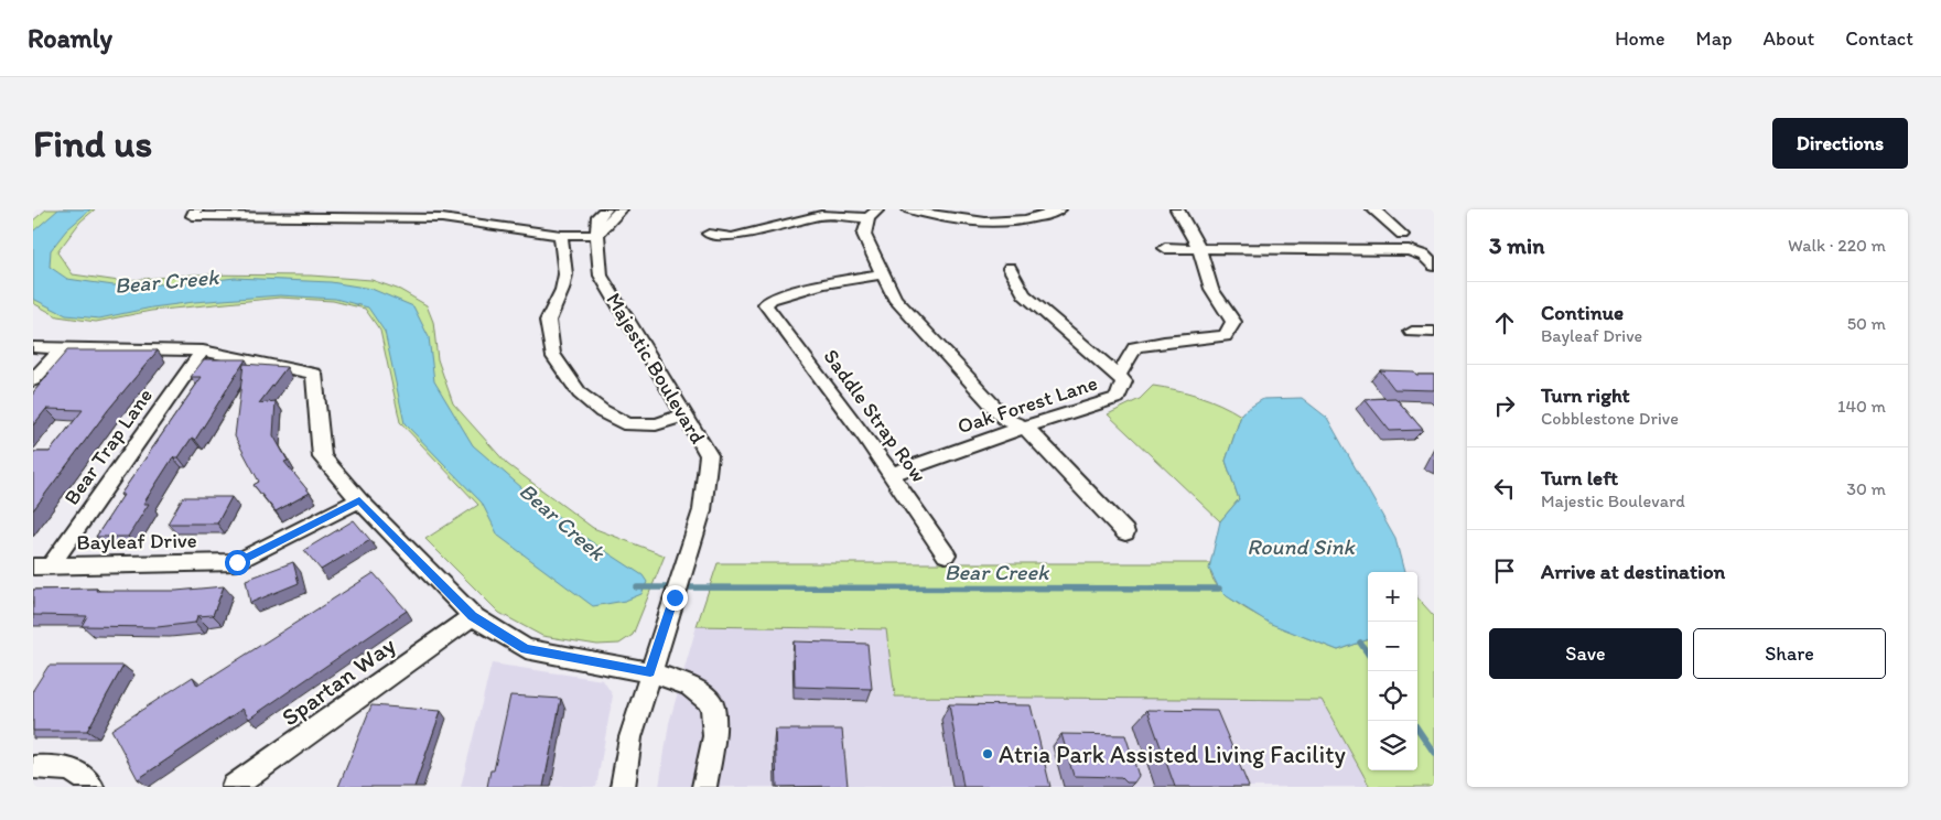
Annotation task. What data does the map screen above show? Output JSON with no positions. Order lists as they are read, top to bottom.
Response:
{
  "streets": {
    "street": [
      "Majestic Boulevard",
      "Oak Forest Lane",
      "Saddle Strap Row",
      "Bear Trap Lane",
      "Bayleaf Drive",
      "Spartan Way"
    ]
  },
  "crossings": [
    ["Oak Forest Lane", "Saddle Strap Row"],
    ["Bear Trap Lane", "Bayleaf Drive"]
  ],
  "water": ["Bear Creek", "Round Sink"],
  "places": ["Atria Park Assisted Living Facility"],
  "page": {
    "header": "Roamly",
    "nav": [
      "Home",
      "Map",
      "About",
      "Contact"
    ],
    "buttons": [
      "Directions",
      ["Save", "Share"]
    ],
    "title": "Find us",
    "heading": ["3 min", "Walk · 220 m"],
    "list": [
      ["Continue", "Bayleaf Drive", "50 m"],
      ["Turn right", "Cobblestone Drive", "140 m"],
      ["Turn left", "Majestic Boulevard", "30 m"],
      "Arrive at destination"
    ],
    "map_buttons": ["+", "−"]
  }
}
